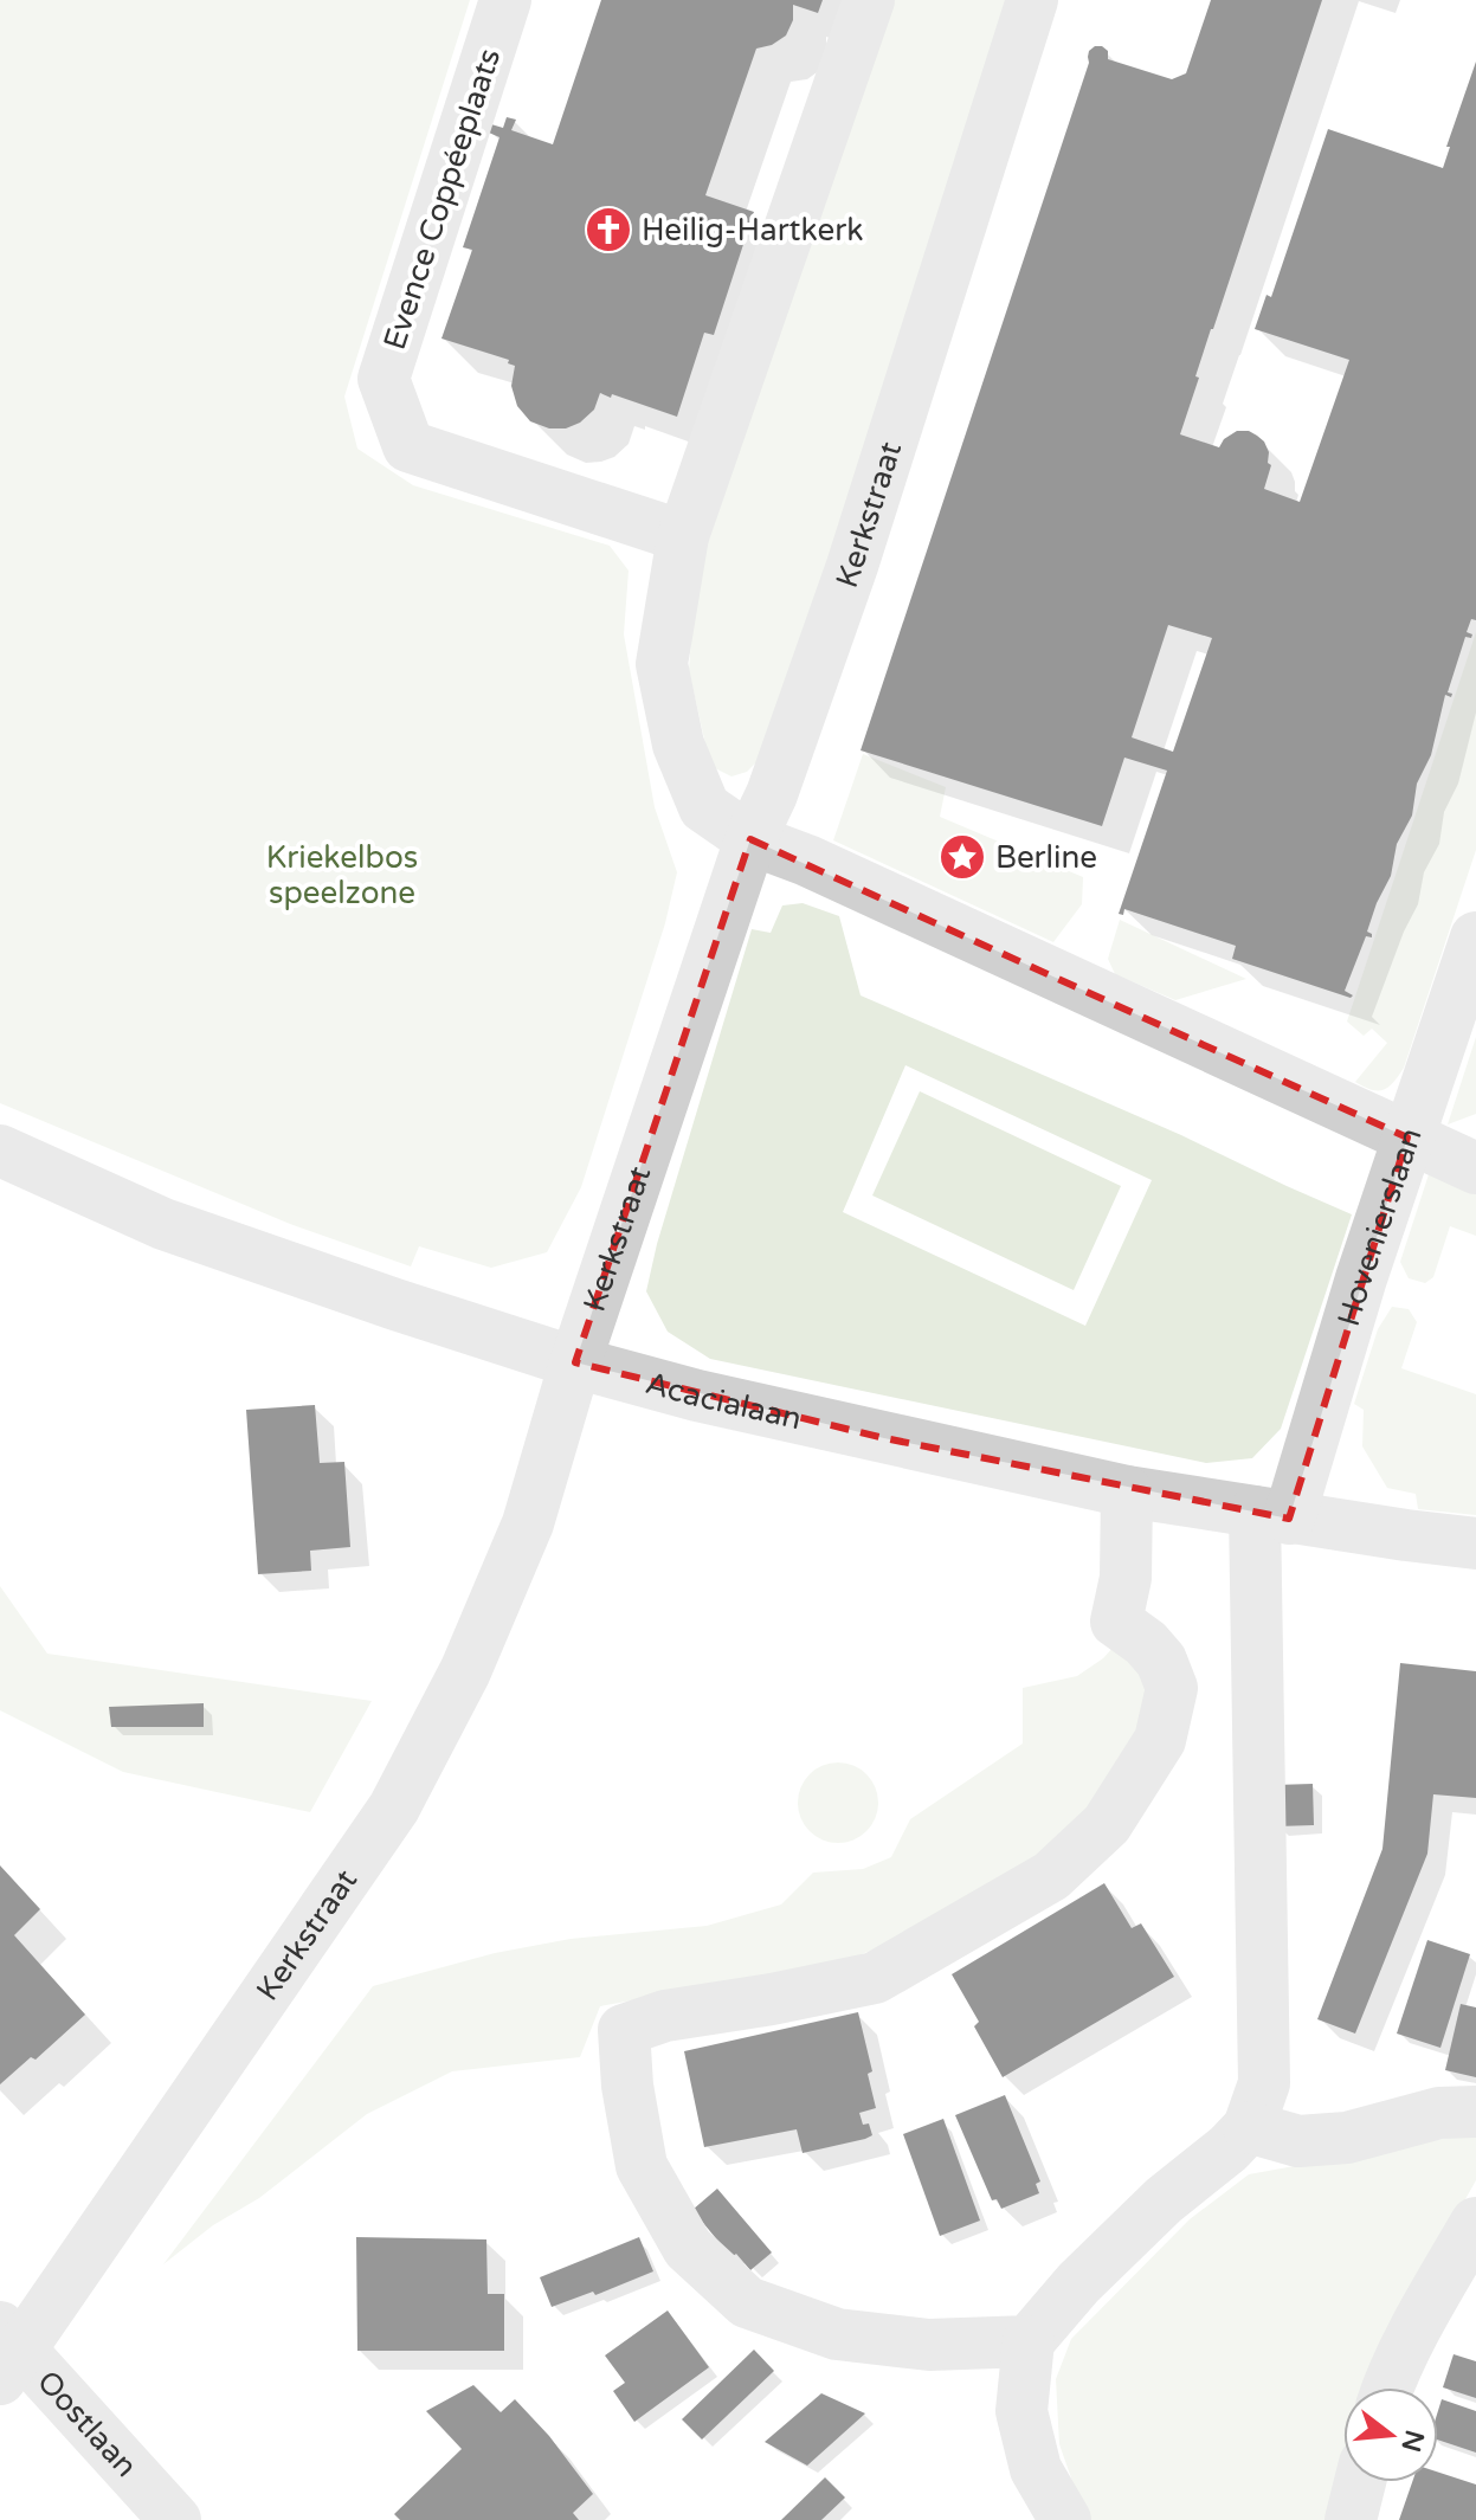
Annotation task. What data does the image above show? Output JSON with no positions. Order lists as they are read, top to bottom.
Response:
{
  "streets": {
    "street": [
      "Evence Coppéeplaats",
      "Kerkstraat",
      "Hovenierslaan",
      "Acacialaan",
      "Oostlaan"
    ]
  },
  "crossings": [
    ["Kerkstraat", "Acacialaan"],
    ["Kerkstraat", "Oostlaan"],
    ["Hovenierslaan", "Acacialaan"]
  ],
  "parks": ["Kriekelbos speelzone"],
  "places": {
    "church": ["Heilig-Hartkerk"],
    "place": ["Berline"]
  },
  "north": "right"
}
